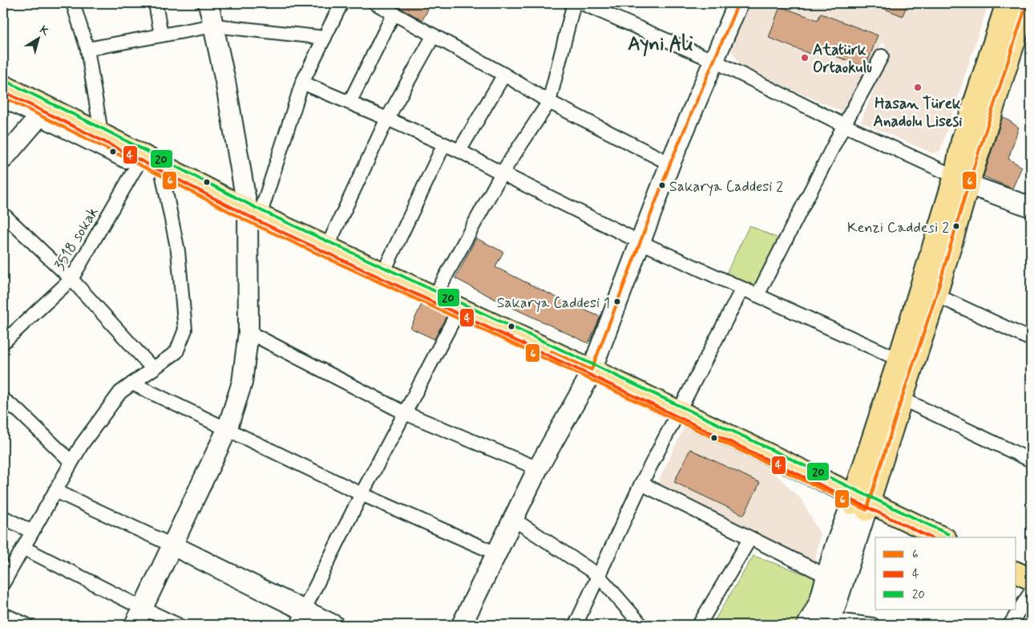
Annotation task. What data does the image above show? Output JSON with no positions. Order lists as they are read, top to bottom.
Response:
{
  "streets": {
    "street": ["3518 sokak"]
  },
  "districts": ["Ayni Ali"],
  "places": [
    "Atatürk Ortaokulu",
    "Hasan Türek Anadolu Lisesi",
    "Sakarya Caddesi 2",
    "Kenzi Caddesi 2",
    "Sakarya Caddesi 1"
  ],
  "lines": ["transit line 6", "transit line 20", "transit line 4"],
  "legend": ["6", "4", "20"],
  "north": "top right"
}
